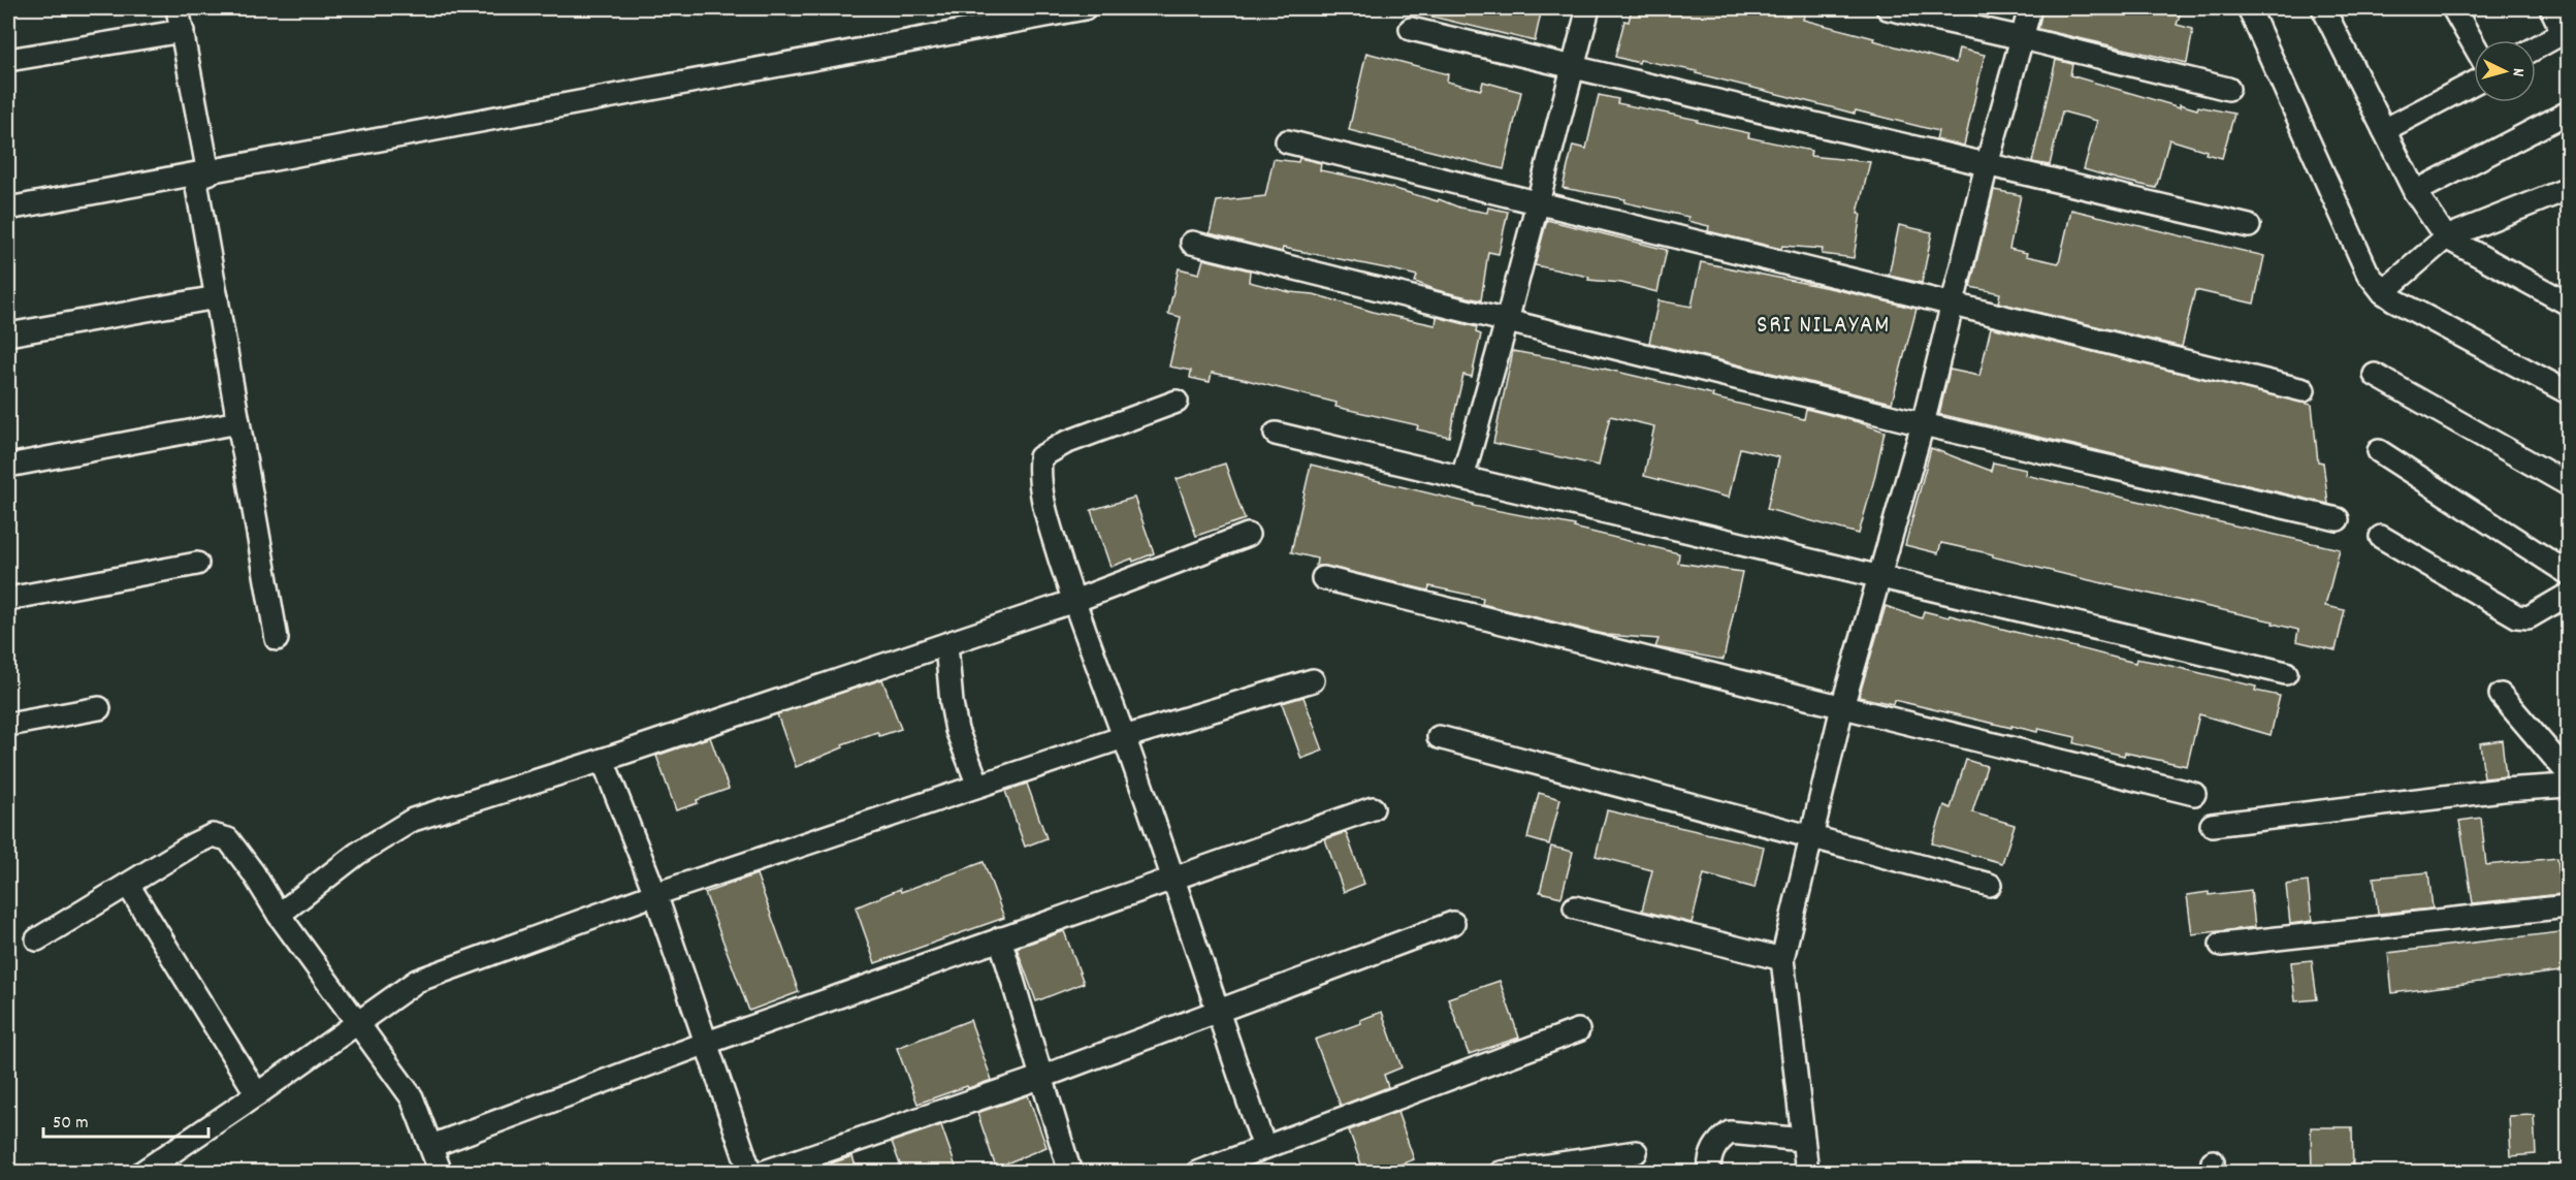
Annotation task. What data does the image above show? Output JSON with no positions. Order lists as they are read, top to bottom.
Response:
{
  "districts": ["SRI NILAYAM"],
  "scale_bar": "50 m",
  "north": "right"
}
